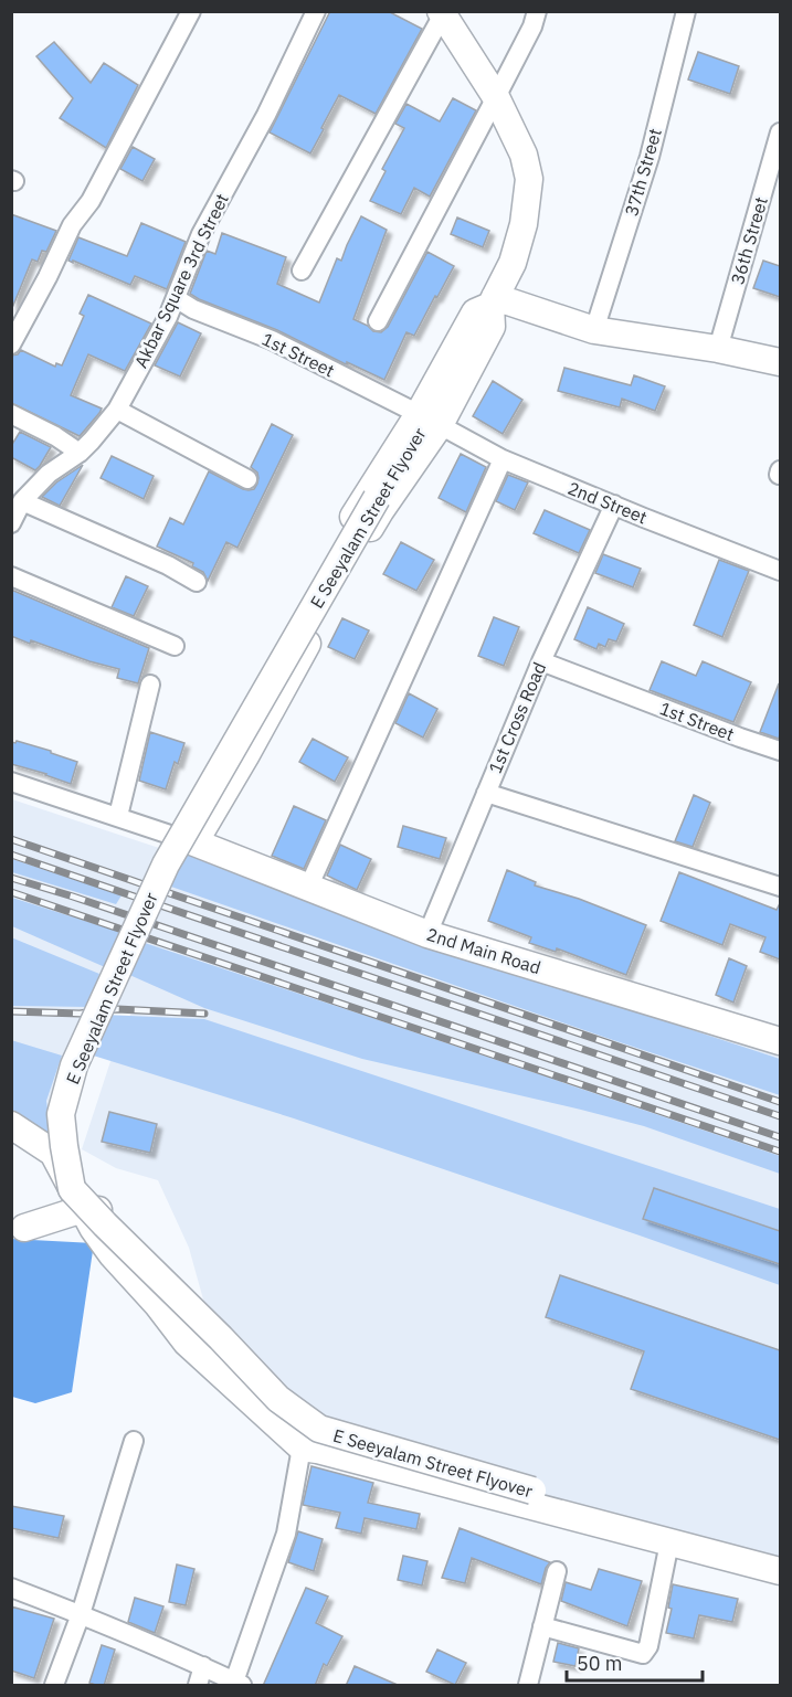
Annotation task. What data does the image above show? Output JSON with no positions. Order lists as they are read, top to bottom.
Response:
{
  "streets": {
    "street": [
      "37th Street",
      "36th Street",
      "Akbar Square 3rd Street",
      "1st Street",
      "2nd Street",
      "E Seeyalam Street Flyover",
      "1st Cross Road",
      "2nd Main Road"
    ]
  },
  "crossings": [
    ["Akbar Square 3rd Street", "1st Street"],
    ["1st Street", "2nd Street"],
    ["1st Street", "1st Cross Road"],
    ["2nd Street", "1st Cross Road"],
    ["1st Cross Road", "2nd Main Road"]
  ],
  "scale_bar": "50 m"
}
